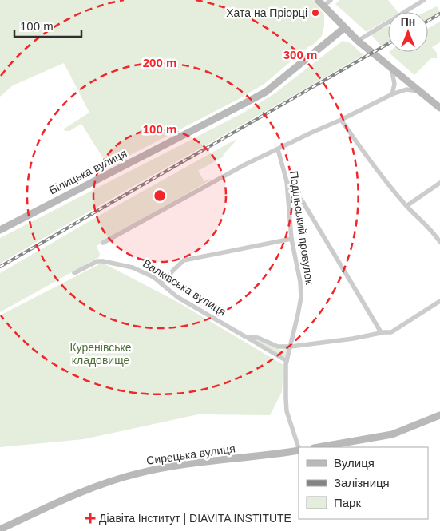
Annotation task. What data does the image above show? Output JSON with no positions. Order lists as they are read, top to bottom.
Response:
{
  "streets": {
    "main road": ["Білицька вулиця", "Сирецька вулиця"],
    "street": ["Подільський провулок", "Валківська вулиця"]
  },
  "crossings": [
    ["Подільський провулок", "Валківська вулиця"]
  ],
  "parks": ["Куренівське кладовище"],
  "places": {
    "other": ["Хата на Пріорці"],
    "health": ["Діавіта Інститут | DIAVITA INSTITUTE"]
  },
  "legend": ["Вулиця", "Залізниця", "Парк"],
  "scale_bar": "100 m",
  "north": "top",
  "rings": ["300 m", "200 m", "100 m"]
}
